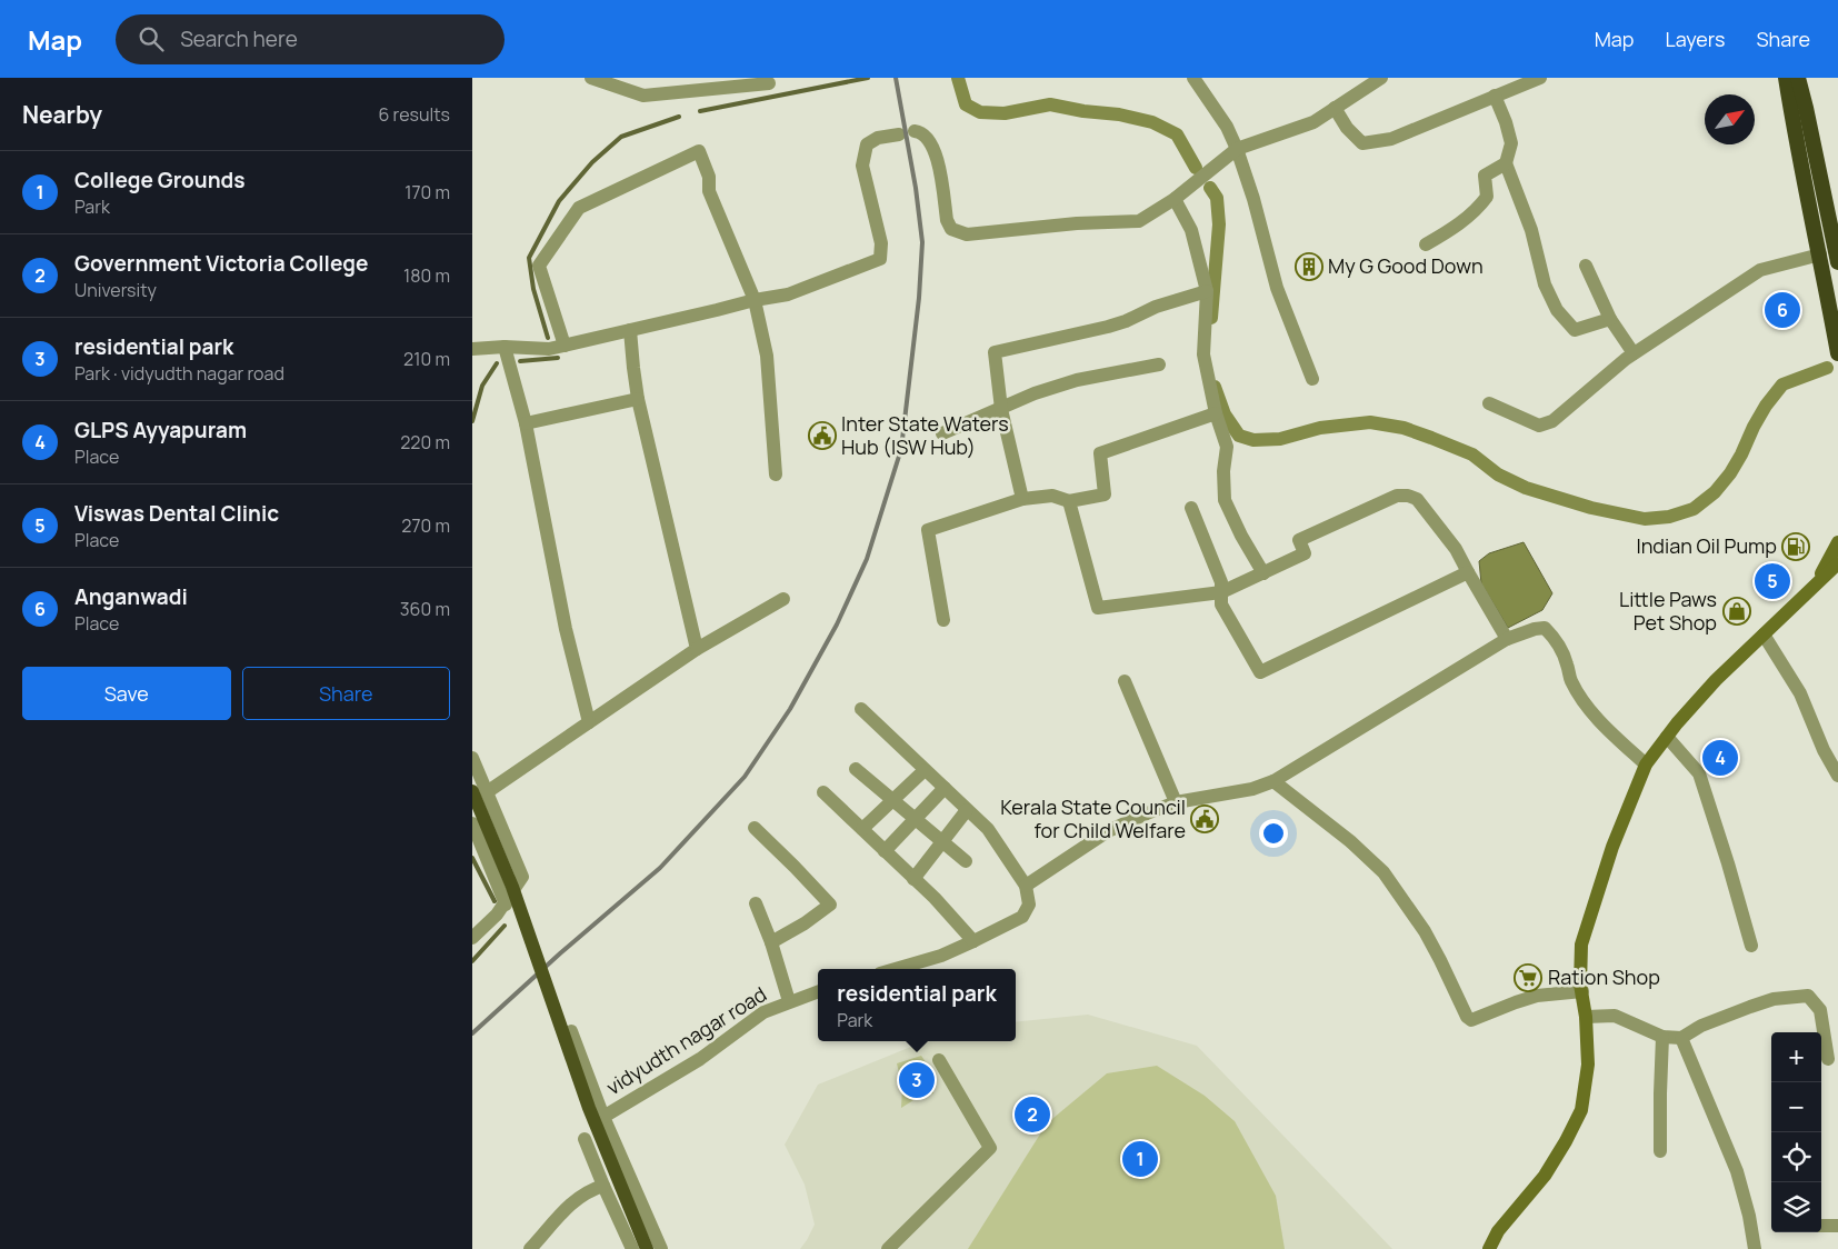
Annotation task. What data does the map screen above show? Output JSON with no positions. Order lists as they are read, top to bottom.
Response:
{
  "streets": {
    "street": ["vidyudth nagar road"]
  },
  "places": {
    "building": ["My G Good Down"],
    "public building": ["Inter State Waters Hub (ISW Hub)", "Kerala State Council for Child Welfare"],
    "fuel station": ["Indian Oil Pump"],
    "shop": ["Little Paws Pet Shop"],
    "supermarket": ["Ration Shop"]
  },
  "north": "top right",
  "page": {
    "header": "Map",
    "search": "Search here",
    "nav": ["Map", "Layers", "Share"],
    "heading": ["Nearby", "6 results"],
    "list": [
      {
        "mark": "1",
        "name": "College Grounds",
        "note": "Park",
        "value": "170 m"
      },
      {
        "mark": "2",
        "name": "Government Victoria College",
        "note": "University",
        "value": "180 m"
      },
      {
        "mark": "3",
        "name": "residential park",
        "note": "Park · vidyudth nagar road",
        "value": "210 m"
      },
      {
        "mark": "4",
        "name": "GLPS Ayyapuram",
        "note": "Place",
        "value": "220 m"
      },
      {
        "mark": "5",
        "name": "Viswas Dental Clinic",
        "note": "Place",
        "value": "270 m"
      },
      {
        "mark": "6",
        "name": "Anganwadi",
        "note": "Place",
        "value": "360 m"
      }
    ],
    "pins": [
      "6",
      "5",
      "4",
      "3",
      "2",
      "1"
    ],
    "buttons": ["Save", "Share"],
    "popup": ["residential park", "Park"],
    "map_buttons": ["+", "−"]
  }
}
